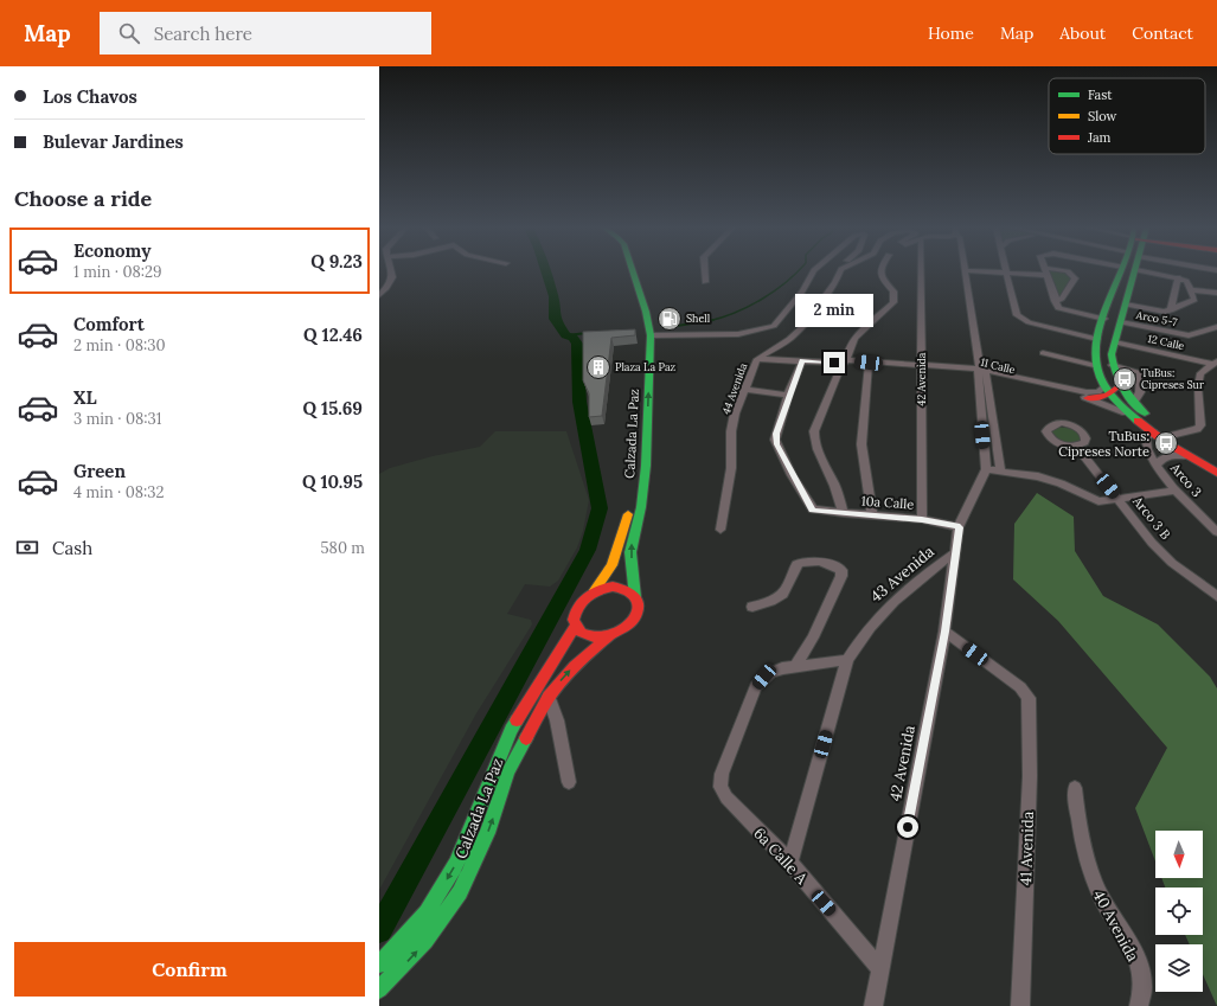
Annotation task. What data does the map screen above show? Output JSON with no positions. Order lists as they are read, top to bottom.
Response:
{
  "streets": {
    "main road": ["Calzada La Paz"],
    "street": [
      "Arco 5-7",
      "12 Calle",
      "11 Calle",
      "42 Avenida",
      "44 Avenida",
      "Arco 3",
      "10a Calle",
      "Arco 3 B",
      "43 Avenida",
      "41 Avenida",
      "6a Calle A",
      "40 Avenida"
    ]
  },
  "crossings": [
    ["42 Avenida", "10a Calle"],
    ["42 Avenida", "43 Avenida"],
    ["42 Avenida", "41 Avenida"],
    ["42 Avenida", "6a Calle A"],
    ["44 Avenida", "Calzada La Paz"],
    ["43 Avenida", "6a Calle A"]
  ],
  "places": {
    "fuel station": ["Shell"],
    "building": ["Plaza La Paz"],
    "bus stop": ["TuBus: Cipreses Sur", "TuBus: Cipreses Norte"]
  },
  "legend": ["Fast", "Slow", "Jam"],
  "north": "bottom",
  "page": {
    "header": "Map",
    "search": "Search here",
    "nav": [
      "Home",
      "Map",
      "About",
      "Contact"
    ],
    "banner": ["Los Chavos", "Bulevar Jardines"],
    "heading": "Choose a ride",
    "list": [
      {
        "name": "Economy",
        "note": "1 min · 08:29",
        "value": "Q 9.23"
      },
      {
        "name": "Comfort",
        "note": "2 min · 08:30",
        "value": "Q 12.46"
      },
      {
        "name": "XL",
        "note": "3 min · 08:31",
        "value": "Q 15.69"
      },
      {
        "name": "Green",
        "note": "4 min · 08:32",
        "value": "Q 10.95"
      }
    ],
    "bubble": "2 min",
    "pay": ["Cash", "580 m"],
    "buttons": "Confirm"
  }
}
